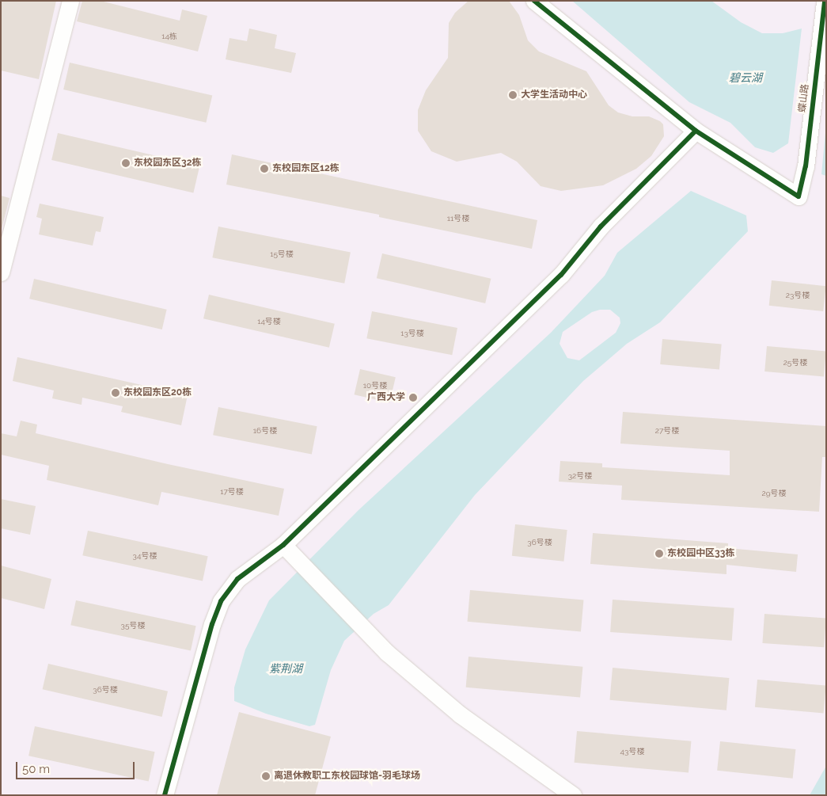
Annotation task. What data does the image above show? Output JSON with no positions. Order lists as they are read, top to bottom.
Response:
{
  "streets": {
    "street": ["蝶山路"]
  },
  "water": ["碧云湖", "紫荆湖"],
  "places": [
    "大学生活动中心",
    "东校园东区32栋",
    "东校园东区12栋",
    "东校园东区20栋",
    "广西大学",
    "东校园中区33栋",
    "离退休教职工东校园球馆-羽毛球场"
  ],
  "house_numbers": [
    "14栋",
    "11号楼",
    "15号楼",
    "23号楼",
    "14号楼",
    "13号楼",
    "25号楼",
    "10号楼",
    "16号楼",
    "27号楼",
    "32号楼",
    "17号楼",
    "29号楼",
    "36号楼",
    "34号楼",
    "35号楼",
    "36号楼",
    "43号楼"
  ],
  "scale_bar": "50 m"
}
